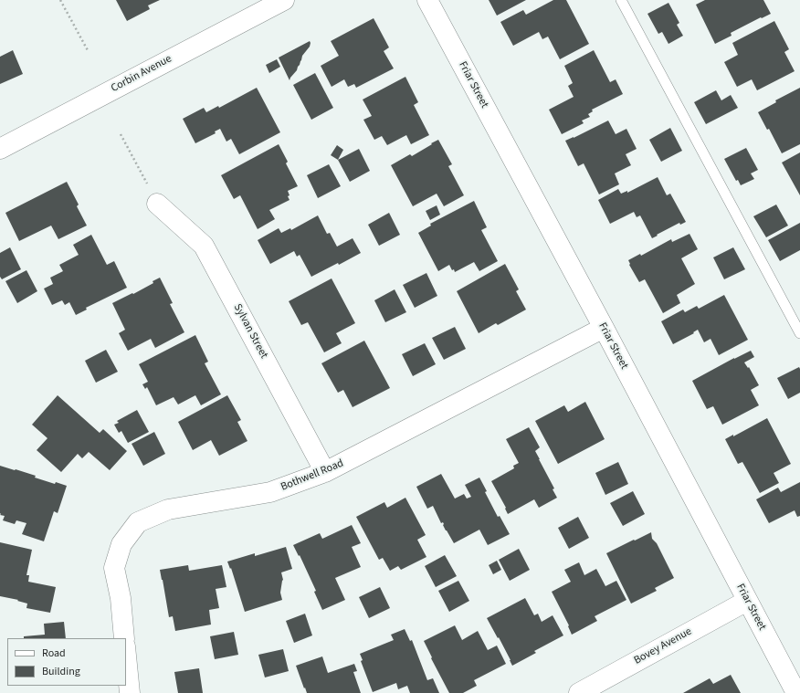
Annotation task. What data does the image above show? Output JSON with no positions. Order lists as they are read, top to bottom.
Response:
{
  "streets": {
    "street": [
      "Corbin Avenue",
      "Friar Street",
      "Sylvan Street",
      "Bothwell Road",
      "Bovey Avenue"
    ]
  },
  "crossings": [
    ["Friar Street", "Bothwell Road"],
    ["Friar Street", "Bovey Avenue"],
    ["Sylvan Street", "Bothwell Road"]
  ],
  "legend": ["Road", "Building"]
}
